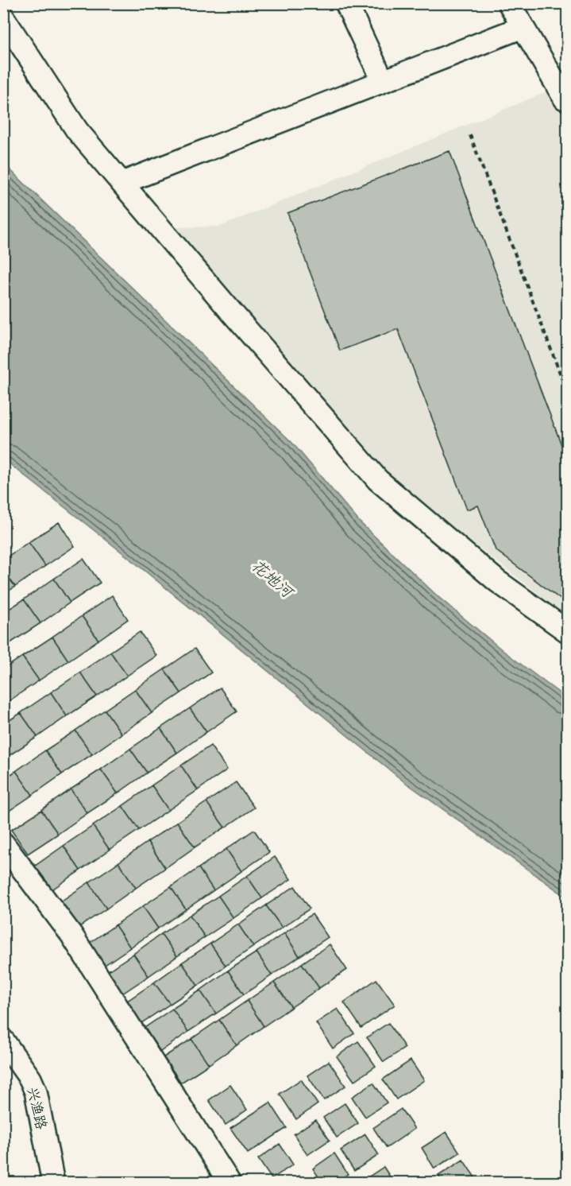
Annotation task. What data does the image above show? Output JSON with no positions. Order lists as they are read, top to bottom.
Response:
{
  "streets": {
    "street": ["兴渔路"]
  },
  "water": ["花地河"]
}
